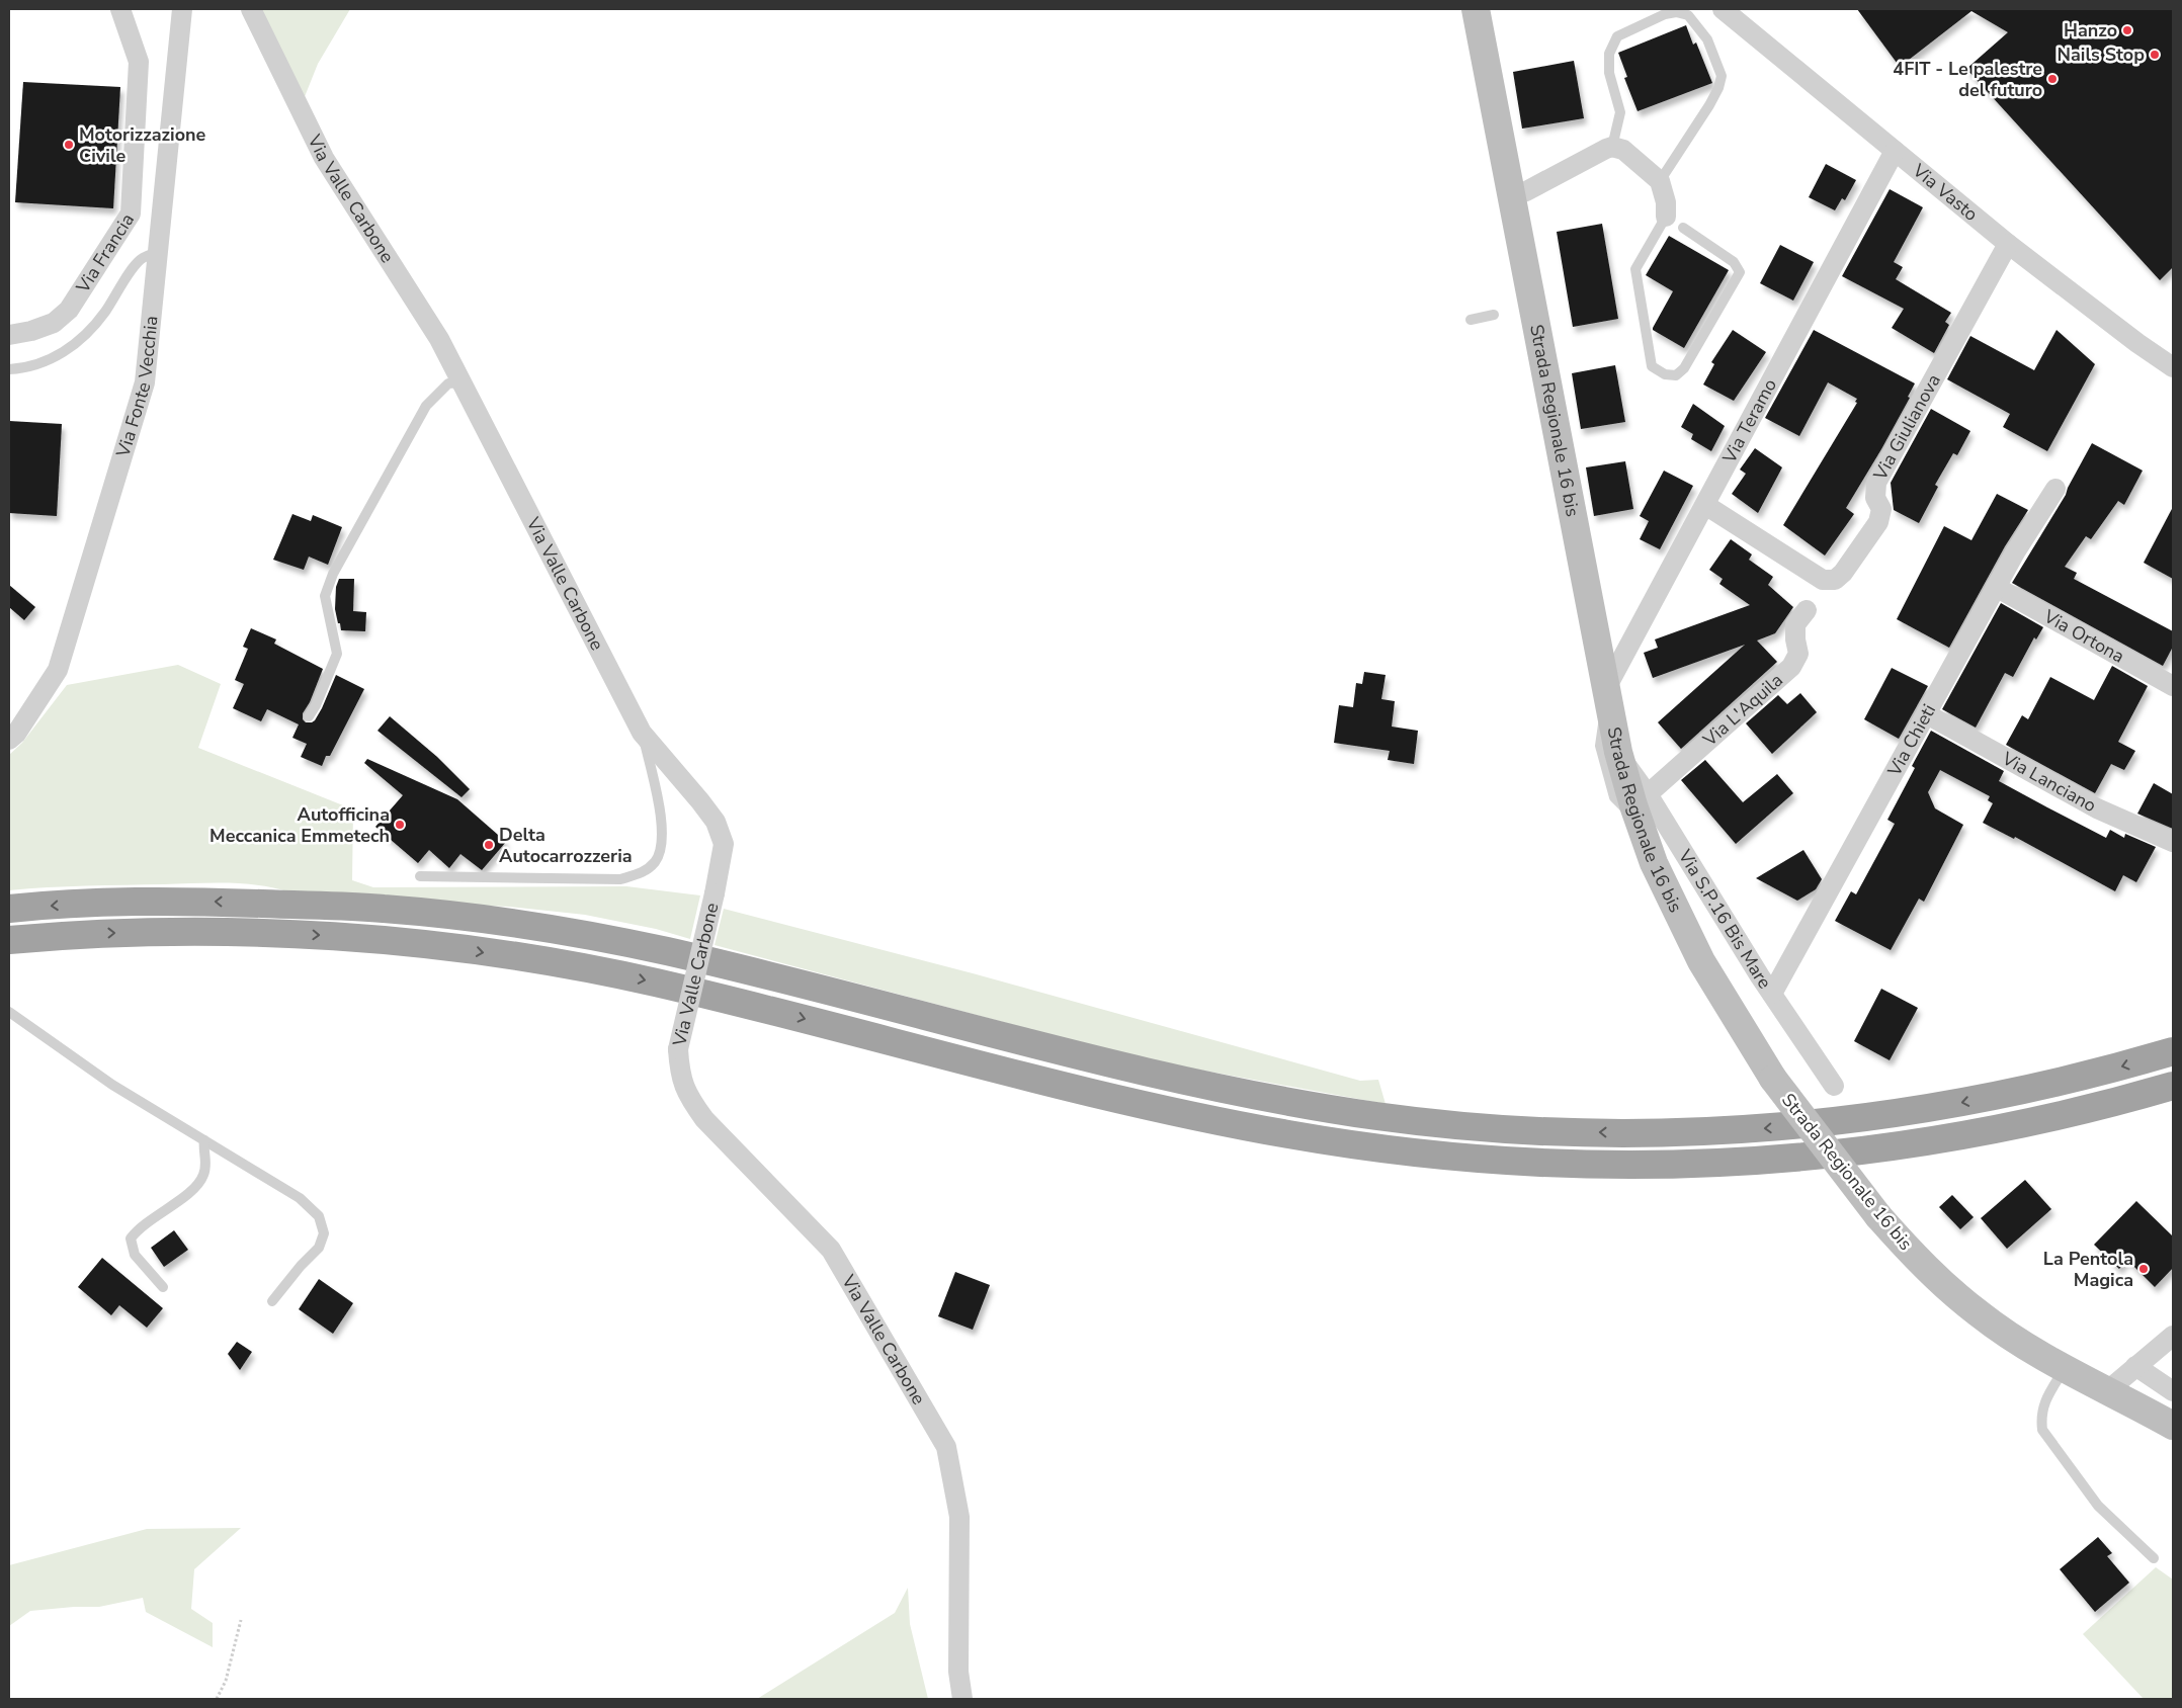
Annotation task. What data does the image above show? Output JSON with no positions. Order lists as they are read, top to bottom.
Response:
{
  "streets": {
    "main road": ["Strada Regionale 16 bis"],
    "street": [
      "Via Vasto",
      "Via Valle Carbone",
      "Via Francia",
      "Via Fonte Vecchia",
      "Via Teramo",
      "Via Giulianova",
      "Via Ortona",
      "Via L'Aquila",
      "Via Chieti",
      "Via Lanciano",
      "Via S.P.16 Bis Mare"
    ]
  },
  "crossings": [
    ["Via Vasto", "Via Teramo"],
    ["Via Vasto", "Via Giulianova"],
    ["Strada Regionale 16 bis", "Via Teramo"],
    ["Strada Regionale 16 bis", "Via S.P.16 Bis Mare"],
    ["Via Teramo", "Via Giulianova"],
    ["Via Ortona", "Via Chieti"],
    ["Via L'Aquila", "Via S.P.16 Bis Mare"],
    ["Via Chieti", "Via Lanciano"],
    ["Via Chieti", "Via S.P.16 Bis Mare"]
  ],
  "places": [
    "Hanzo",
    "Nails Stop",
    "4FIT - Le palestre del futuro",
    "Motorizzazione Civile",
    "Autofficina Meccanica Emmetech",
    "Delta Autocarrozzeria",
    "La Pentola Magica"
  ]
}
